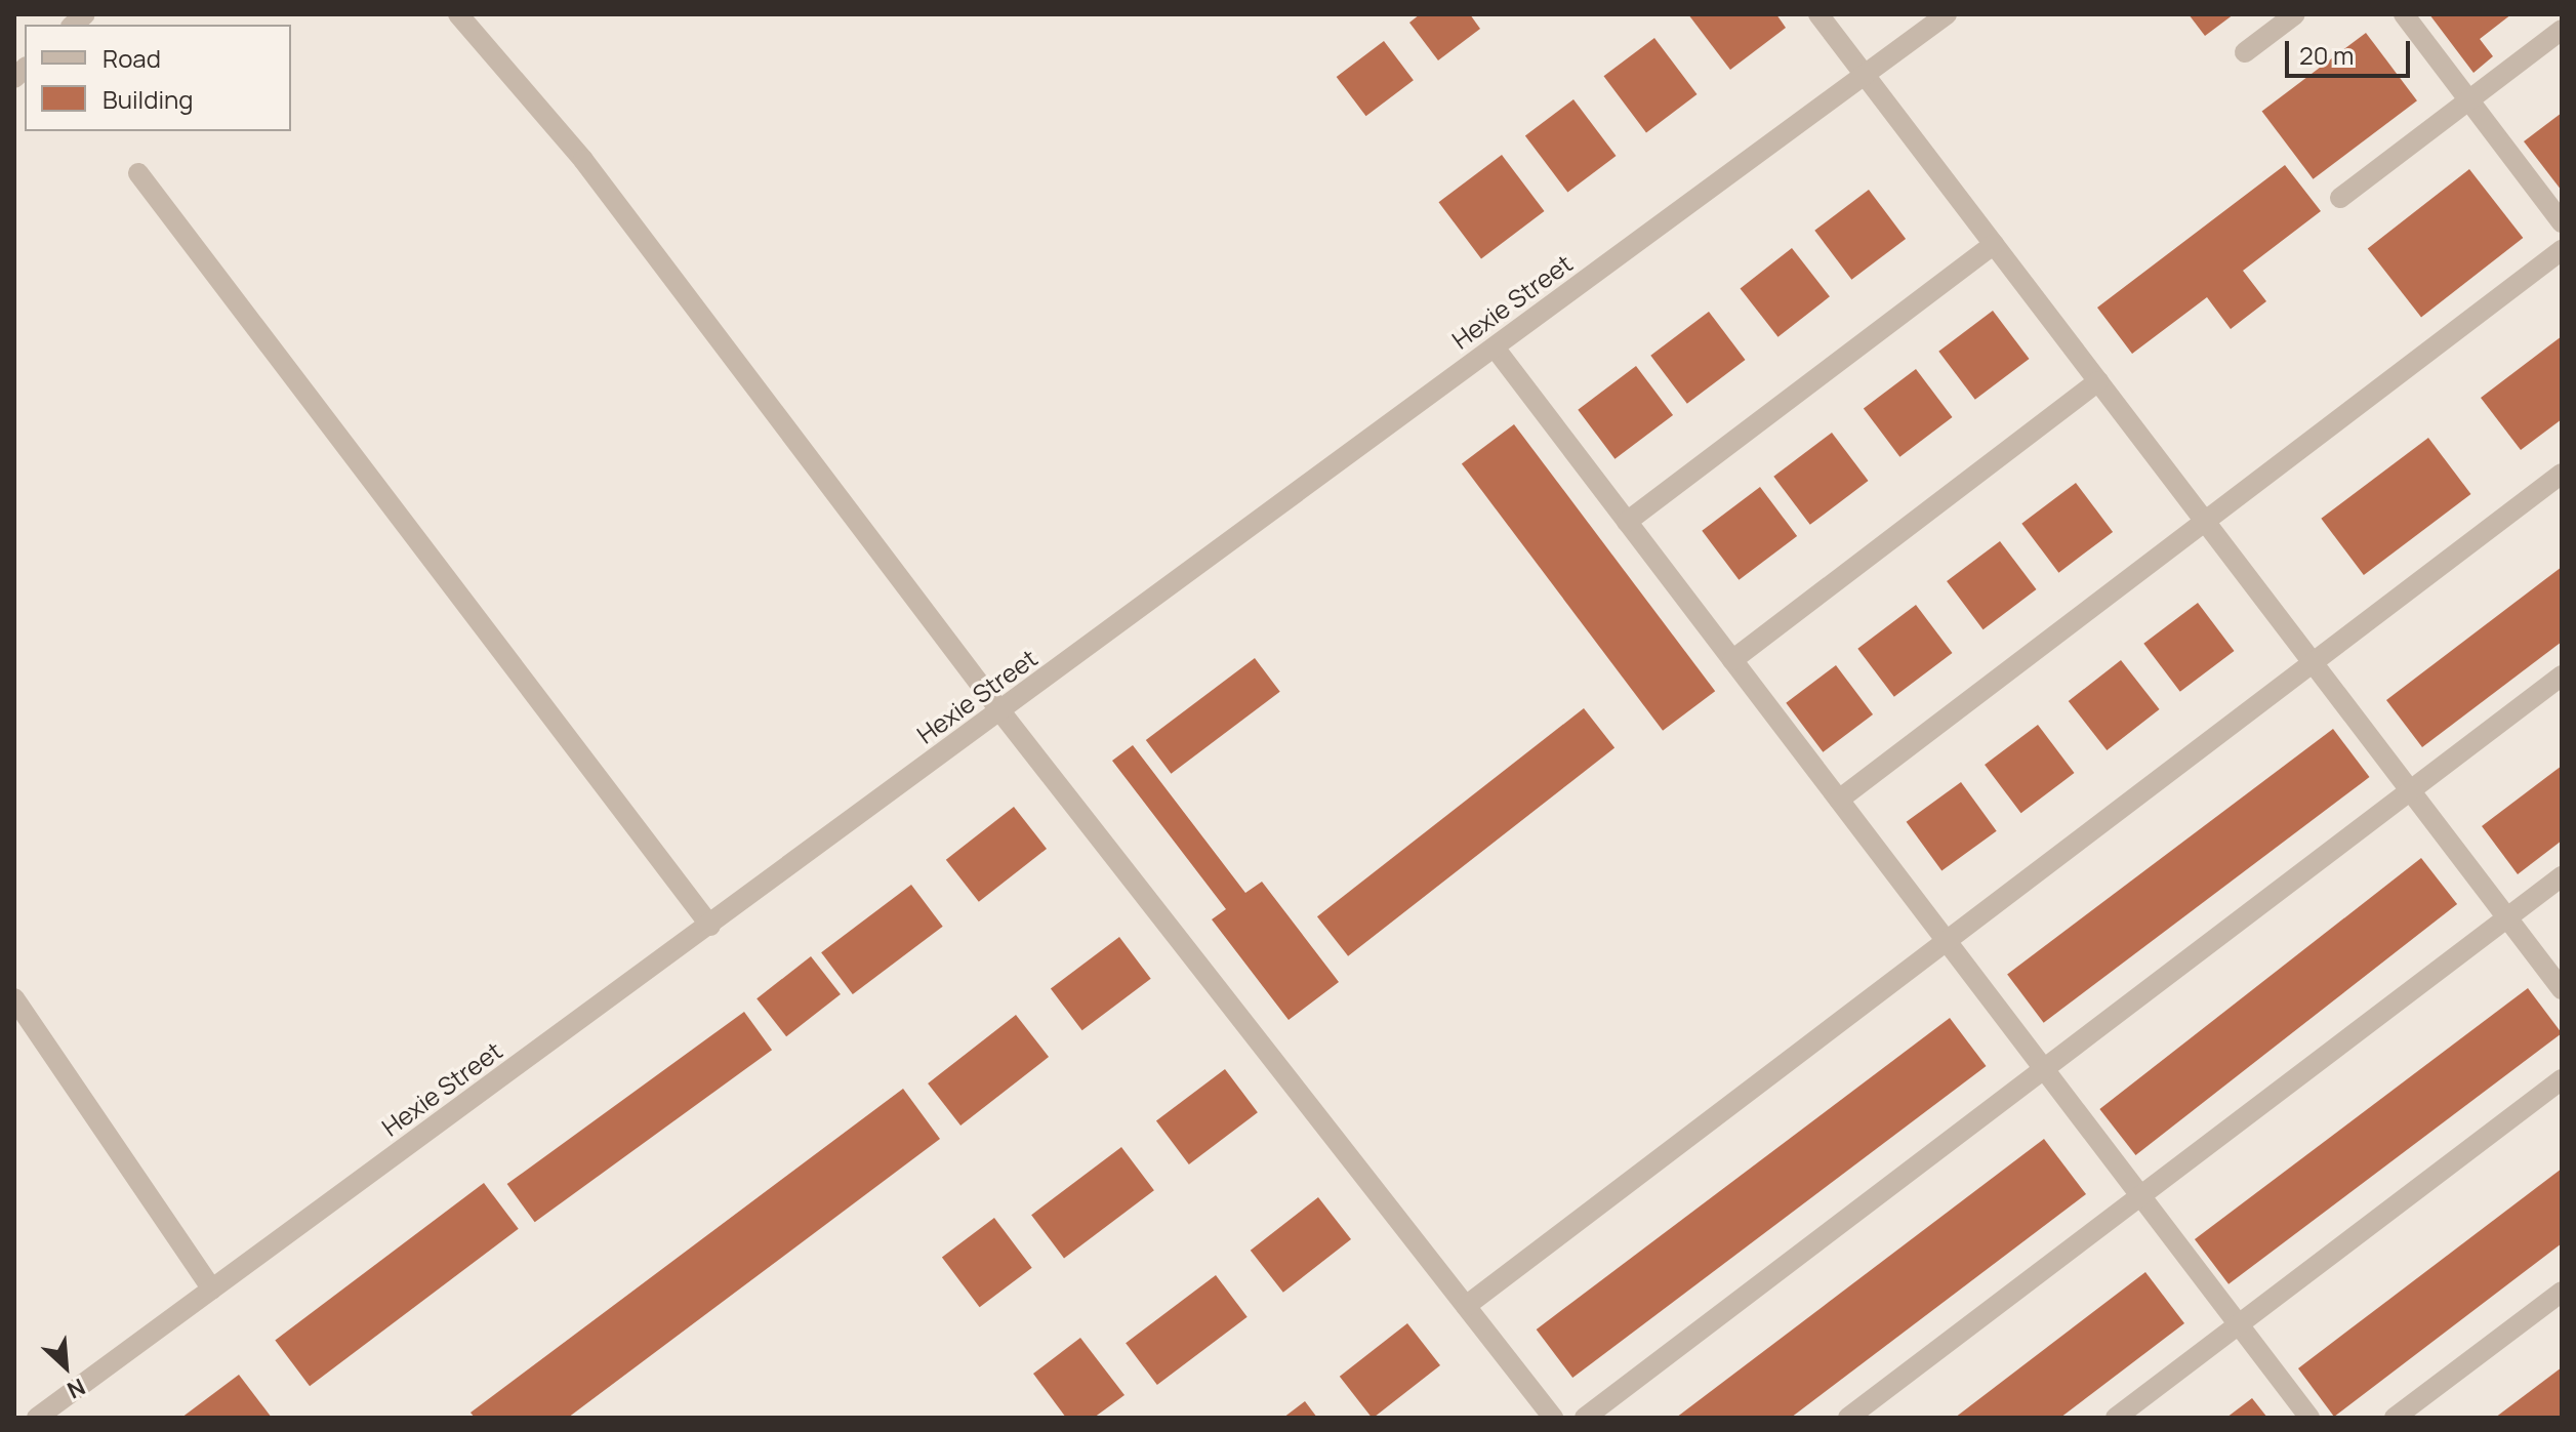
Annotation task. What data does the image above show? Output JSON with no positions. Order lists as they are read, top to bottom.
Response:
{
  "streets": {
    "street": ["Hexie Street"]
  },
  "legend": ["Road", "Building"],
  "scale_bar": "20 m",
  "north": "bottom right"
}
